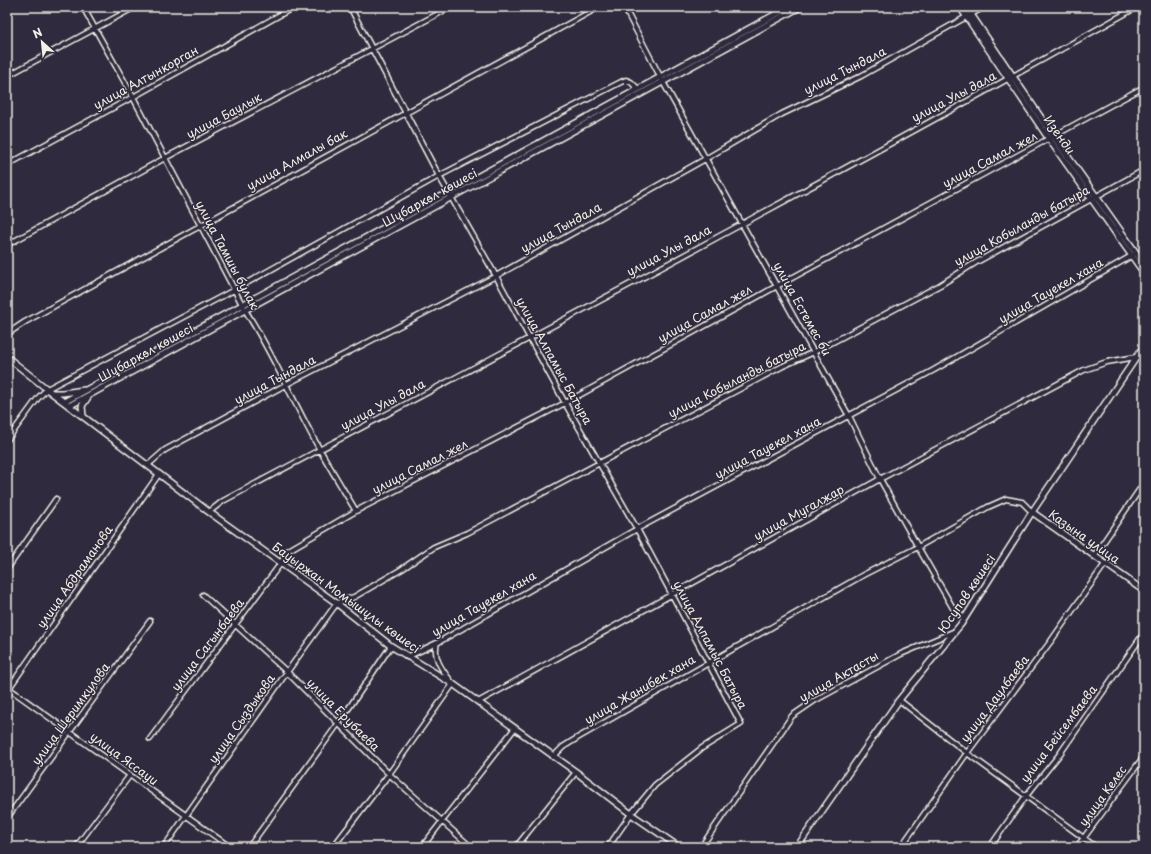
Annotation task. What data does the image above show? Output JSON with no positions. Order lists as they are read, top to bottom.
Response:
{
  "streets": {
    "street": [
      "улица Тындала",
      "улица Алтынкорган",
      "улица Улы дала",
      "улица Баулык",
      "Изенди",
      "улица Алмалы бак",
      "улица Самал жел",
      "Шұбаркөл көшесі",
      "улица Кобыланды батыра",
      "улица Тамшы булак",
      "улица Тауекел хана",
      "улица Естемес би",
      "улица Алпамыс Батыра",
      "улица Мугалжар",
      "Казына улица",
      "улица Абдраманова",
      "Юсупов көшесі",
      "Бауыржан Момышұлы көшесі",
      "улица Сагынбаева",
      "улица Актасты",
      "улица Жанибек хана",
      "улица Даулбаева",
      "улица Шеримкулова",
      "улица Ерубаева",
      "улица Сыздыкова",
      "улица Бейсембаева",
      "улица Яссауи",
      "улица Келес"
    ]
  },
  "crossings": [
    ["улица Тындала", "Изенди"],
    ["улица Тындала", "улица Тамшы булак"],
    ["улица Тындала", "улица Естемес би"],
    ["улица Тындала", "улица Алпамыс Батыра"],
    ["улица Тындала", "Бауыржан Момышұлы көшесі"],
    ["улица Алтынкорган", "улица Тамшы булак"],
    ["улица Улы дала", "Изенди"],
    ["улица Улы дала", "улица Тамшы булак"],
    ["улица Улы дала", "улица Естемес би"],
    ["улица Улы дала", "улица Алпамыс Батыра"],
    ["улица Улы дала", "Бауыржан Момышұлы көшесі"],
    ["улица Баулык", "улица Тамшы булак"],
    ["улица Баулык", "улица Алпамыс Батыра"],
    ["Изенди", "улица Самал жел"],
    ["Изенди", "улица Кобыланды батыра"],
    ["Изенди", "улица Тауекел хана"],
    ["улица Алмалы бак", "улица Тамшы булак"],
    ["улица Алмалы бак", "улица Алпамыс Батыра"],
    ["улица Самал жел", "улица Тамшы булак"],
    ["улица Самал жел", "улица Естемес би"],
    ["улица Самал жел", "улица Алпамыс Батыра"],
    ["улица Самал жел", "Бауыржан Момышұлы көшесі"],
    ["улица Самал жел", "улица Сагынбаева"],
    ["Шұбаркөл көшесі", "улица Тамшы булак"],
    ["Шұбаркөл көшесі", "улица Естемес би"],
    ["Шұбаркөл көшесі", "улица Алпамыс Батыра"],
    ["Шұбаркөл көшесі", "Бауыржан Момышұлы көшесі"],
    ["улица Кобыланды батыра", "улица Естемес би"],
    ["улица Кобыланды батыра", "улица Алпамыс Батыра"],
    ["улица Кобыланды батыра", "Бауыржан Момышұлы көшесі"],
    ["улица Кобыланды батыра", "улица Сыздыкова"],
    ["улица Тауекел хана", "улица Естемес би"],
    ["улица Тауекел хана", "улица Алпамыс Батыра"],
    ["улица Тауекел хана", "Бауыржан Момышұлы көшесі"],
    ["улица Естемес би", "улица Мугалжар"],
    ["улица Естемес би", "Юсупов көшесі"],
    ["улица Естемес би", "улица Жанибек хана"],
    ["улица Алпамыс Батыра", "улица Мугалжар"],
    ["улица Алпамыс Батыра", "Бауыржан Момышұлы көшесі"],
    ["улица Алпамыс Батыра", "улица Жанибек хана"],
    ["улица Мугалжар", "Юсупов көшесі"],
    ["улица Мугалжар", "Бауыржан Момышұлы көшесі"],
    ["Казына улица", "Юсупов көшесі"],
    ["Казына улица", "улица Жанибек хана"],
    ["Казына улица", "улица Даулбаева"],
    ["улица Абдраманова", "Бауыржан Момышұлы көшесі"],
    ["улица Абдраманова", "улица Яссауи"],
    ["Юсупов көшесі", "улица Актасты"],
    ["Юсупов көшесі", "улица Жанибек хана"],
    ["Бауыржан Момышұлы көшесі", "улица Сагынбаева"],
    ["Бауыржан Момышұлы көшесі", "улица Жанибек хана"],
    ["Бауыржан Момышұлы көшесі", "улица Сыздыкова"],
    ["улица Сагынбаева", "улица Ерубаева"],
    ["улица Шеримкулова", "улица Яссауи"],
    ["улица Ерубаева", "улица Сыздыкова"],
    ["улица Сыздыкова", "улица Яссауи"]
  ],
  "north": "top left"
}
